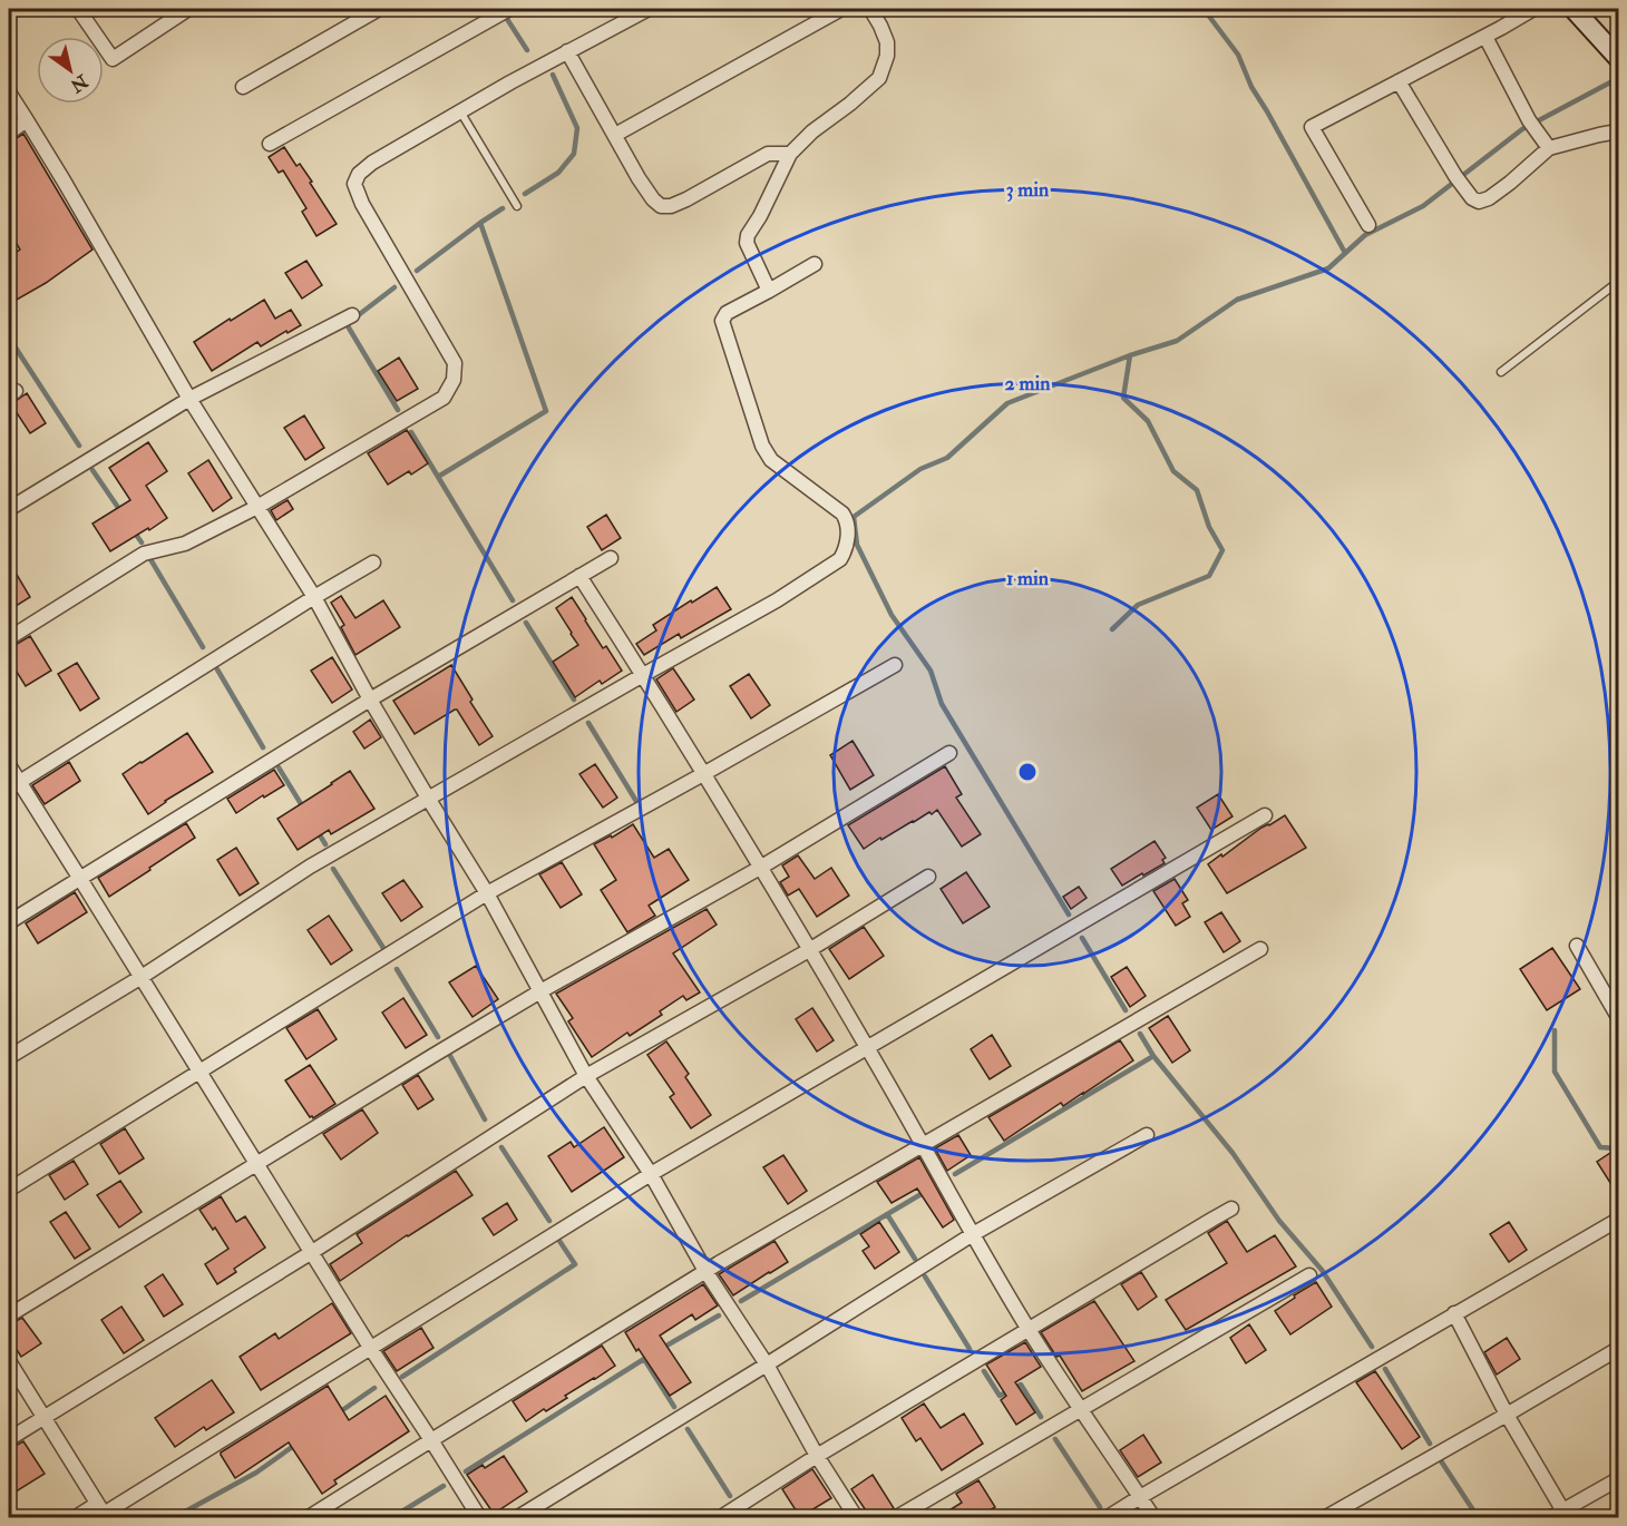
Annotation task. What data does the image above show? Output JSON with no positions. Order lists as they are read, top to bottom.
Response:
{
  "north": "bottom right",
  "rings": ["3 min", "2 min", "1 min"]
}
